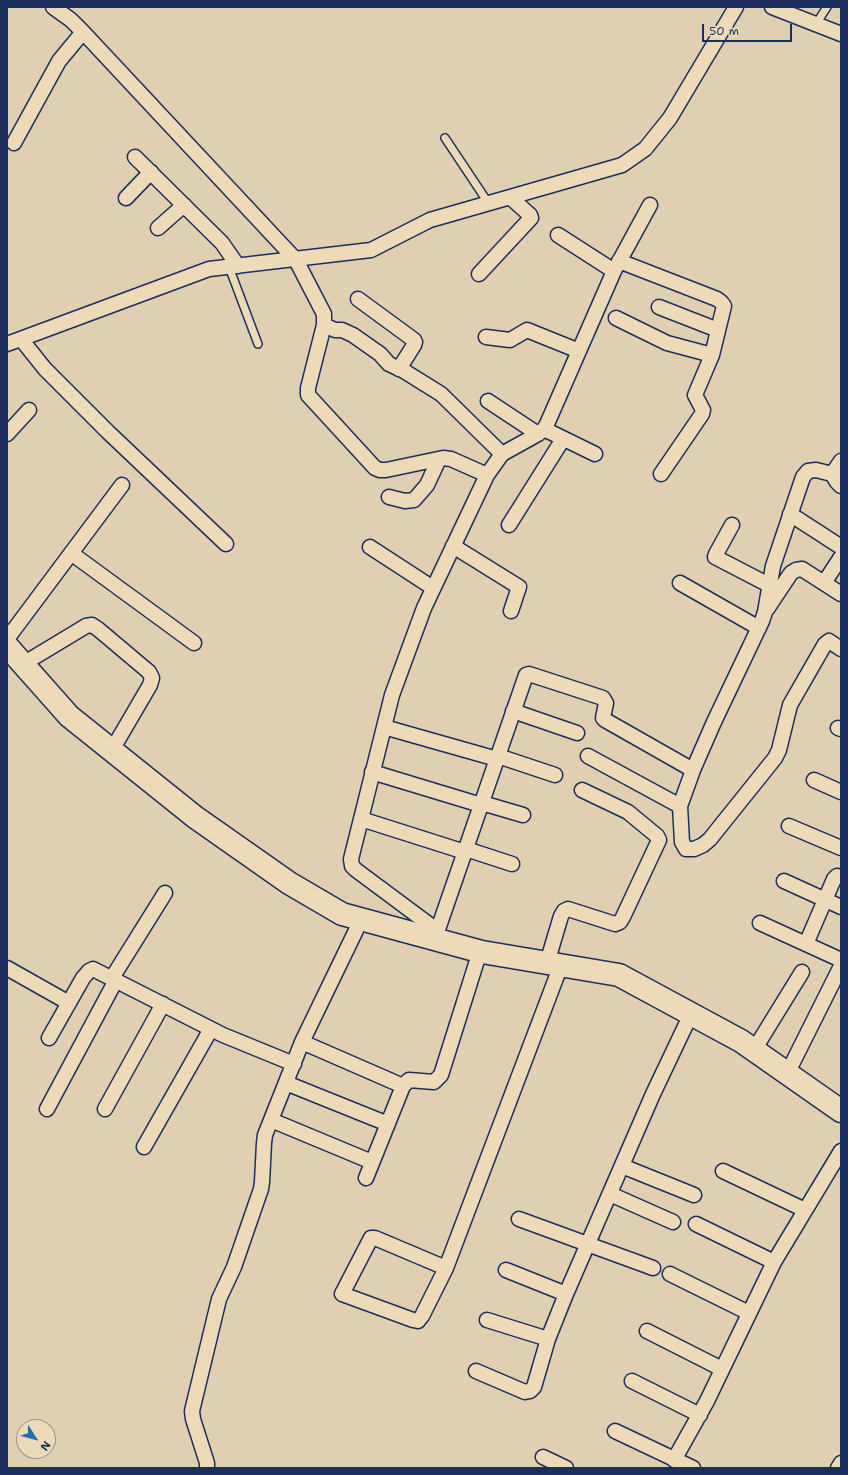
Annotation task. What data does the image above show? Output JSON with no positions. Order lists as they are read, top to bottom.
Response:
{
  "scale_bar": "50 m",
  "north": "bottom right"
}
